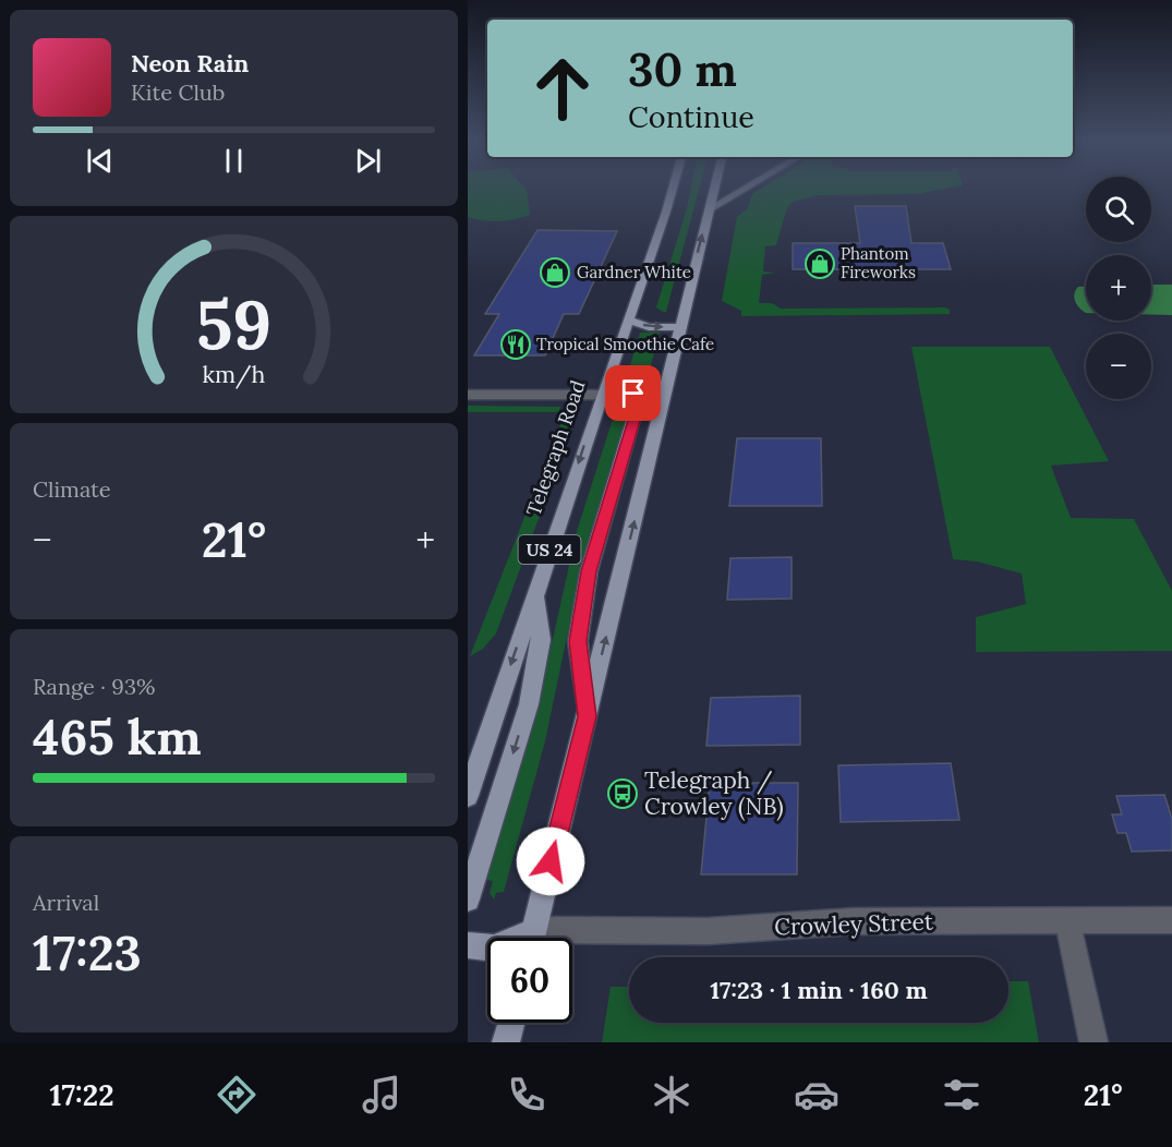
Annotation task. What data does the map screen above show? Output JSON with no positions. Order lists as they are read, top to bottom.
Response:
{
  "streets": {
    "main road": ["Telegraph Road", "US 24"],
    "street": ["Crowley Street"]
  },
  "places": {
    "shop": ["Phantom Fireworks", "Gardner White"],
    "restaurant": ["Tropical Smoothie Cafe"],
    "bus stop": ["Telegraph / Crowley (NB)"]
  },
  "page": {
    "turn": ["30 m", "Continue"],
    "song": ["Neon Rain", "Kite Club"],
    "map_buttons": ["+", "−"],
    "tile": [
      "Climate",
      ["Range · 93%", "465 km"],
      ["Arrival", "17:23"]
    ],
    "heat": ["−", "21°", "+"],
    "limit": "60",
    "trip": "17:23 · 1 min · 160 m",
    "tabs": ["17:22", "21°"],
    "gauge": ["59", "km/h"]
  }
}
